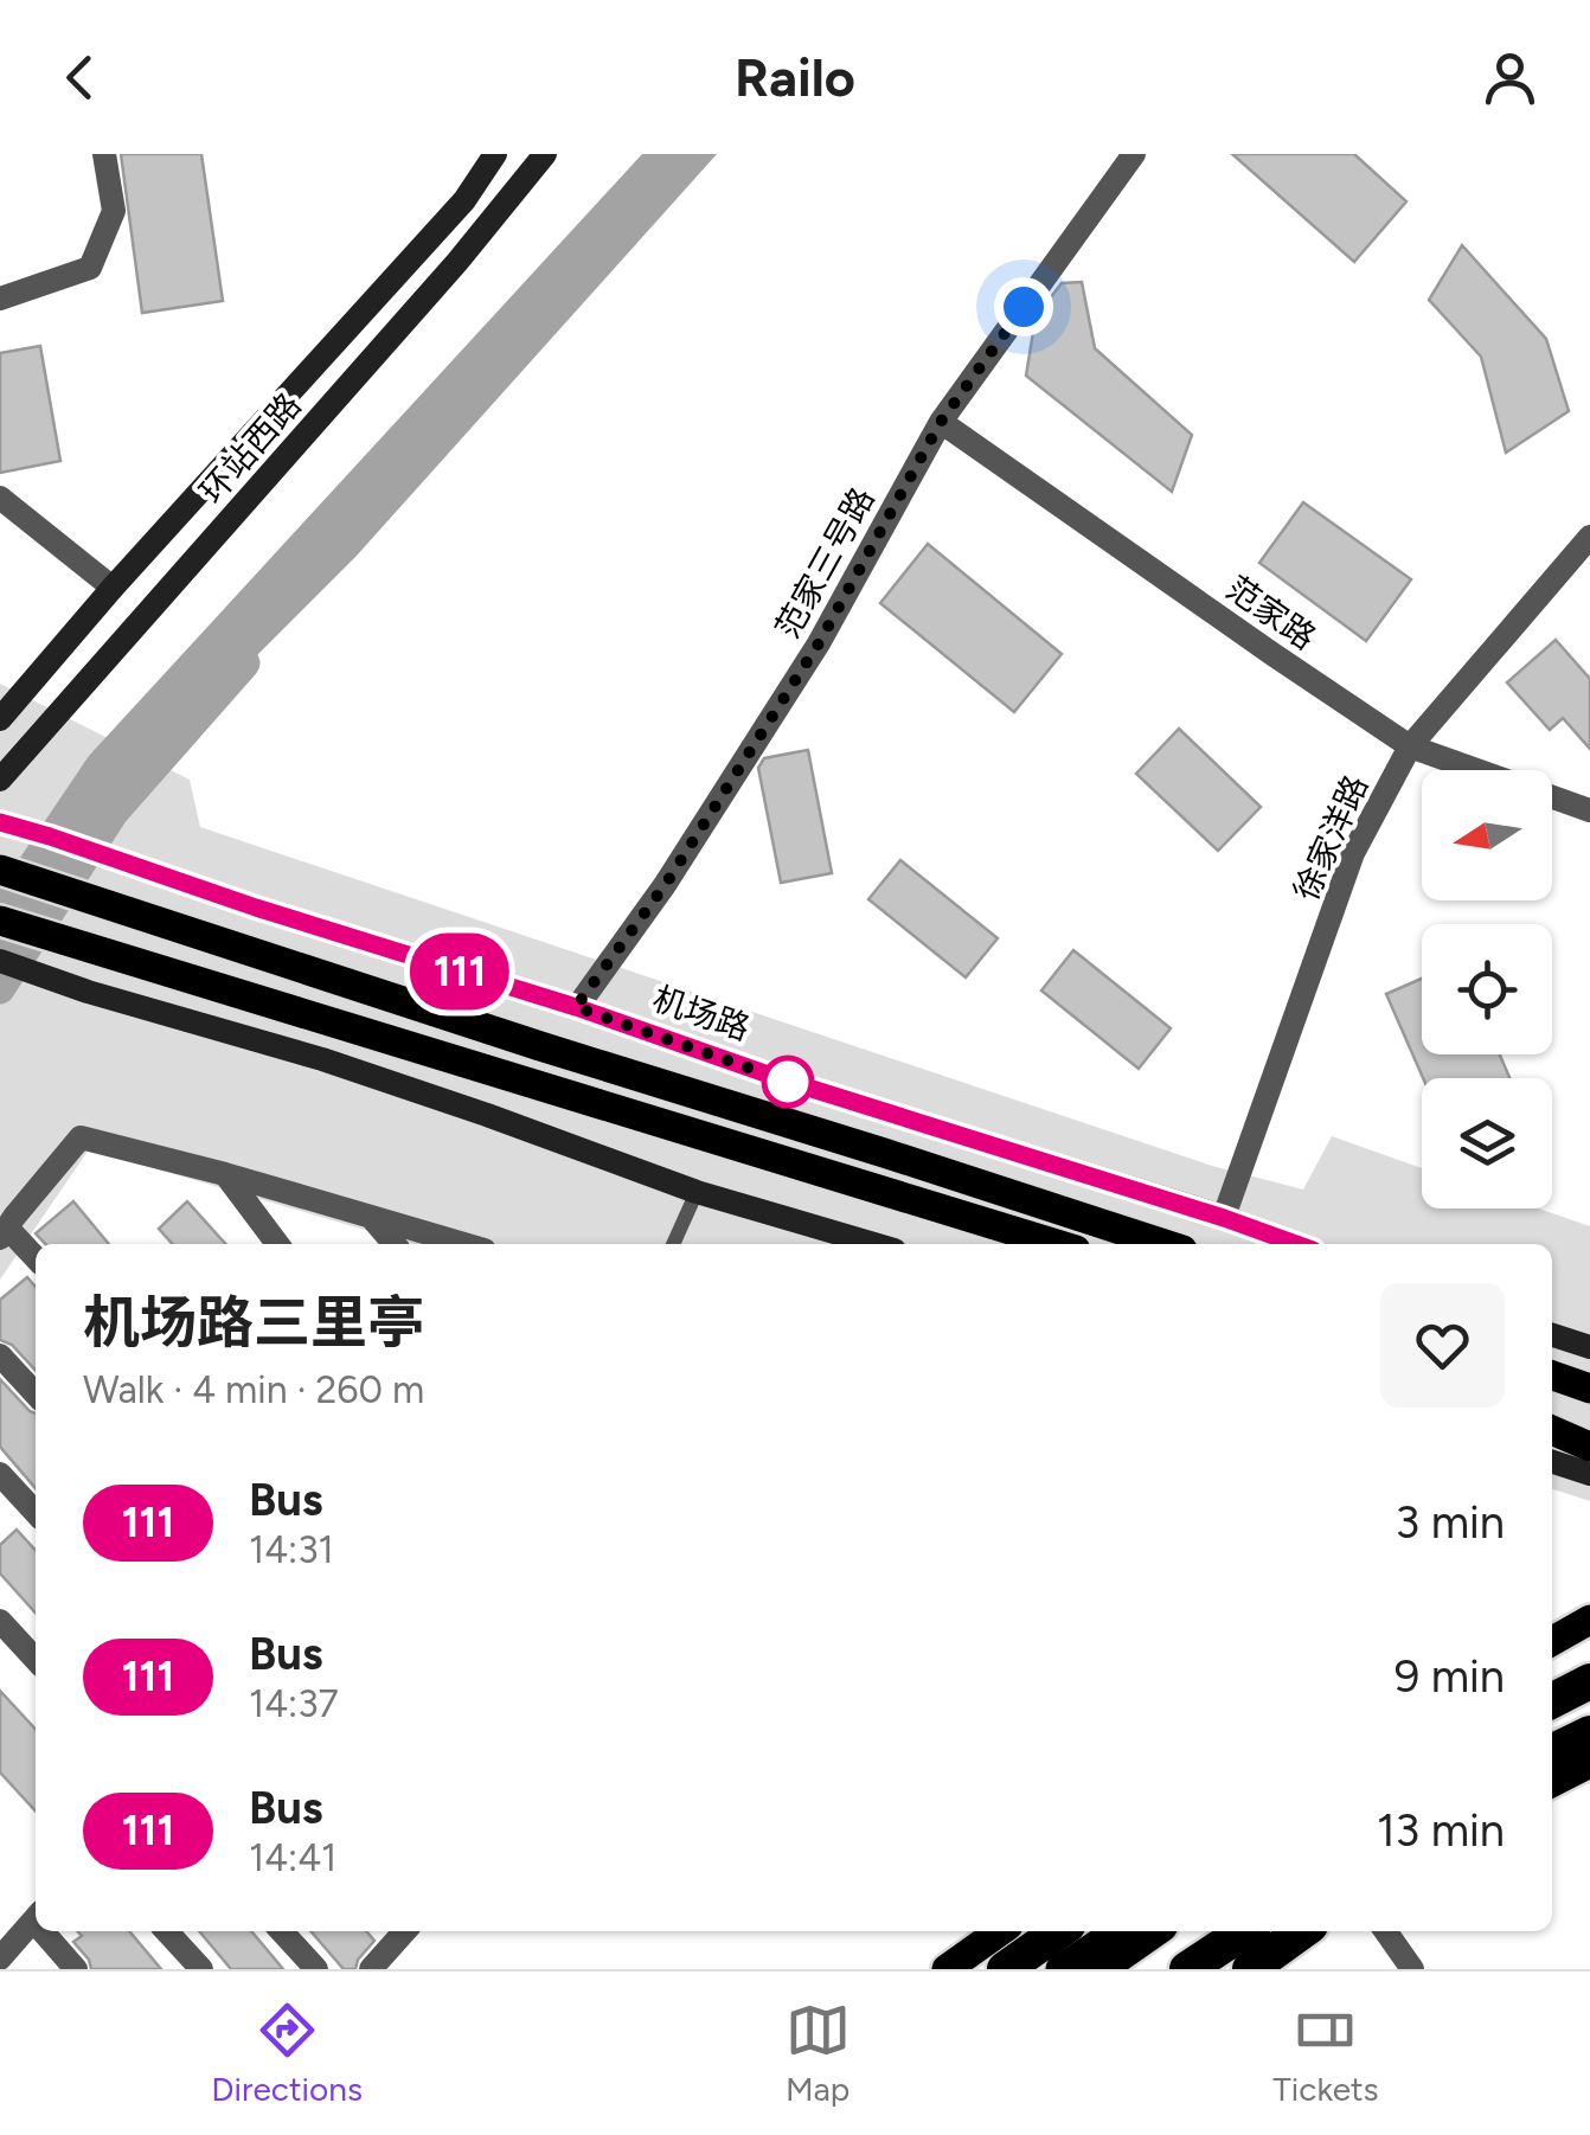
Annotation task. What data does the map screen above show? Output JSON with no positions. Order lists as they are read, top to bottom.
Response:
{
  "streets": {
    "main road": ["环站西路", "机场路"],
    "street": ["范家三号路", "范家路", "徐家洋路"]
  },
  "crossings": [
    ["范家三号路", "范家路"],
    ["范家三号路", "机场路"],
    ["范家路", "徐家洋路"],
    ["徐家洋路", "机场路"]
  ],
  "lines": ["bus line 111"],
  "north": "left",
  "page": {
    "header": "Railo",
    "on_map": "111",
    "heading": ["机场路三里亭", "Walk · 4 min · 260 m"],
    "list": [
      {
        "mark": "111",
        "name": "Bus",
        "note": "14:31",
        "value": "3 min"
      },
      {
        "mark": "111",
        "name": "Bus",
        "note": "14:37",
        "value": "9 min"
      },
      {
        "mark": "111",
        "name": "Bus",
        "note": "14:41",
        "value": "13 min"
      }
    ],
    "tabs": ["Directions", "Map", "Tickets"]
  }
}
